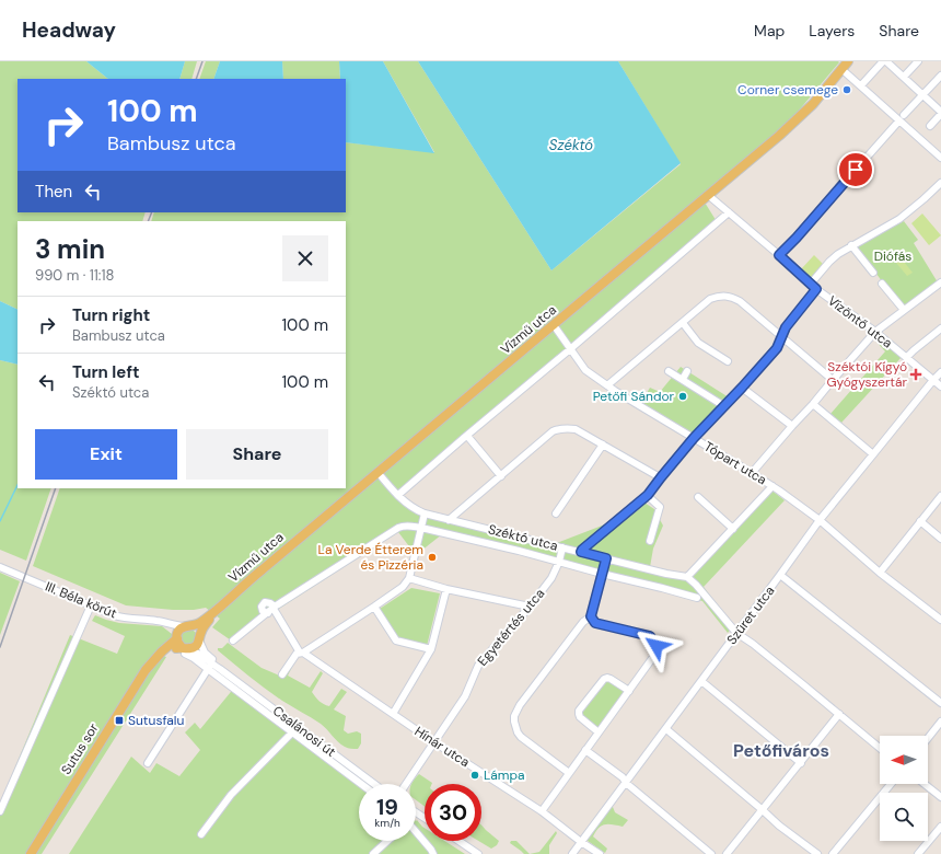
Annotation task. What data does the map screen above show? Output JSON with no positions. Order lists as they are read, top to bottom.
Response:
{
  "streets": {
    "main road": ["Vízmű utca", "Sutus sor"],
    "street": [
      "Vízöntő utca",
      "Tópart utca",
      "Széktó utca",
      "III. Béla körút",
      "Szüret utca",
      "Egyetértés utca",
      "Csalánosi út",
      "Hínár utca"
    ]
  },
  "crossings": [
    ["Vízöntő utca", "Vízmű utca"],
    ["Vízöntő utca", "Szüret utca"],
    ["Vízmű utca", "Tópart utca"],
    ["Vízmű utca", "Széktó utca"],
    ["Tópart utca", "Szüret utca"],
    ["Széktó utca", "Egyetértés utca"],
    ["III. Béla körút", "Csalánosi út"],
    ["III. Béla körút", "Sutus sor"],
    ["Szüret utca", "Hínár utca"],
    ["Egyetértés utca", "Hínár utca"],
    ["Csalánosi út", "Sutus sor"]
  ],
  "districts": ["Petőfiváros"],
  "water": ["Széktó"],
  "parks": ["Diófás"],
  "places": {
    "other": [
      "Corner csemege",
      "Petőfi Sándor",
      "La Verde Étterem és Pizzéria",
      "Lámpa"
    ],
    "health": ["Széktói Kígyó Gyógyszertár"],
    "transit": ["Sutusfalu"]
  },
  "north": "left",
  "page": {
    "header": "Headway",
    "nav": ["Map", "Layers", "Share"],
    "turn": ["100 m", "Bambusz utca"],
    "then": "Then",
    "heading": ["3 min", "990 m · 11:18"],
    "list": [
      {
        "name": "Turn right",
        "note": "Bambusz utca",
        "value": "100 m"
      },
      {
        "name": "Turn left",
        "note": "Széktó utca",
        "value": "100 m"
      }
    ],
    "buttons": ["Exit", "Share"],
    "speed": "19 km/h",
    "limit": "30"
  }
}
